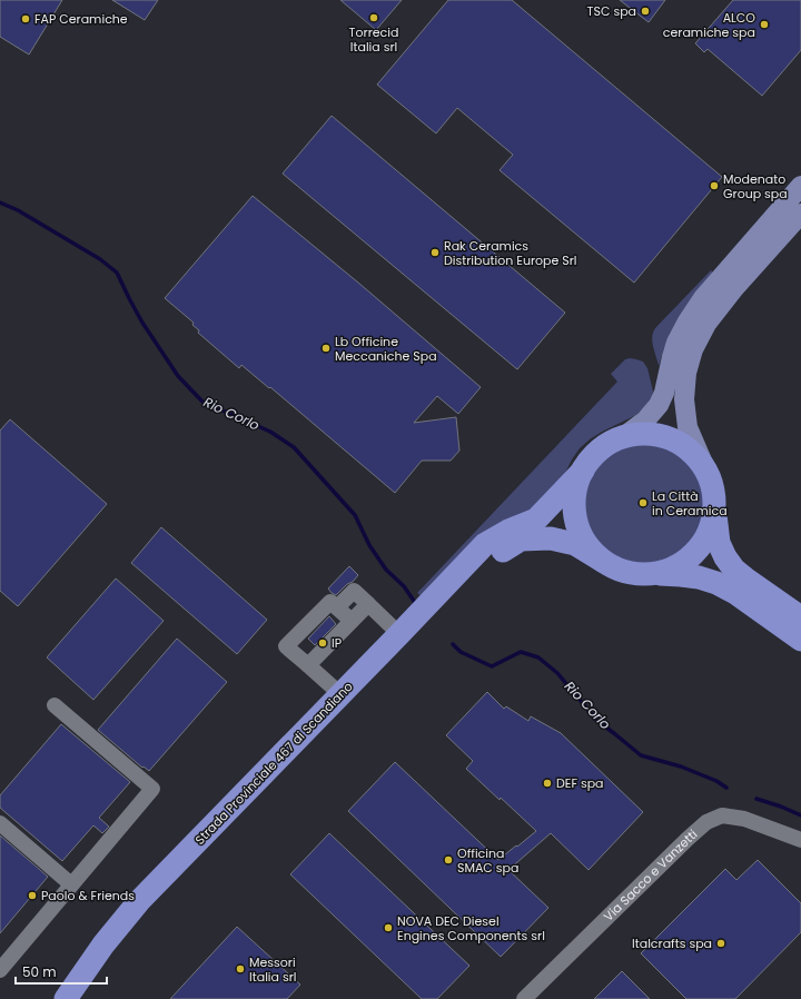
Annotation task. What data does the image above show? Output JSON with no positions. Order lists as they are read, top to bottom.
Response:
{
  "streets": {
    "highway": ["Strada Provinciale 467 di Scandiano"],
    "street": ["Via Sacco e Vanzetti"]
  },
  "water": ["Rio Corlo"],
  "places": [
    "TSC spa",
    "Torrecid Italia srl",
    "FAP Ceramiche",
    "ALCO ceramiche spa",
    "Modenato Group spa",
    "Rak Ceramics Distribution Europe Srl",
    "Lb Officine Meccaniche Spa",
    "La Città in Ceramica",
    "IP",
    "DEF spa",
    "Officina SMAC spa",
    "Paolo & Friends",
    "NOVA DEC Diesel Engines Components srl",
    "Italcrafts spa",
    "Messori Italia srl"
  ],
  "scale_bar": "50 m"
}
